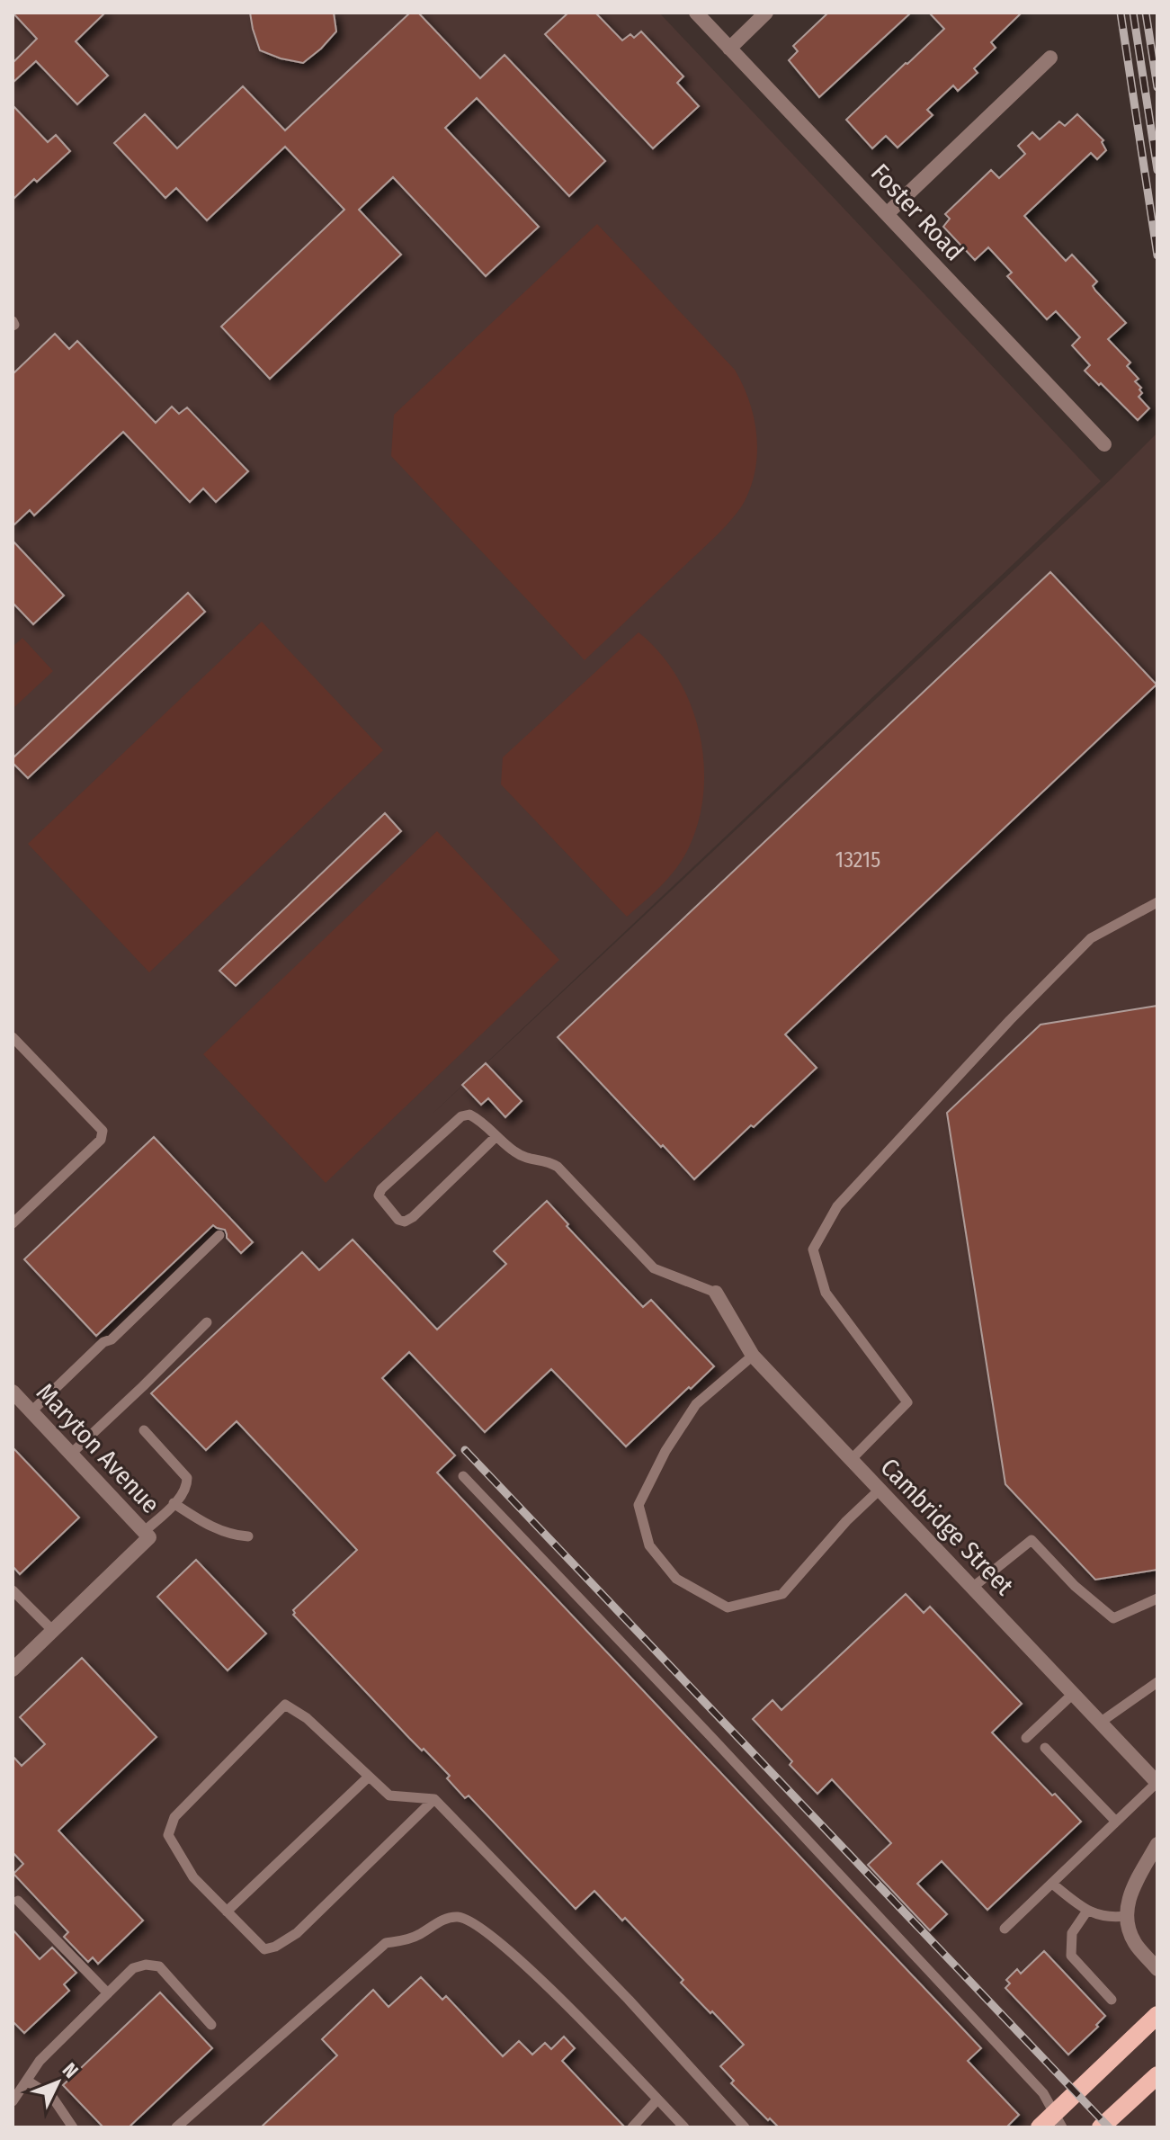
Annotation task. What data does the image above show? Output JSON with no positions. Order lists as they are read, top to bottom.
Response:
{
  "streets": {
    "street": ["Foster Road", "Maryton Avenue", "Cambridge Street"]
  },
  "house_numbers": ["13215"],
  "north": "top right"
}
